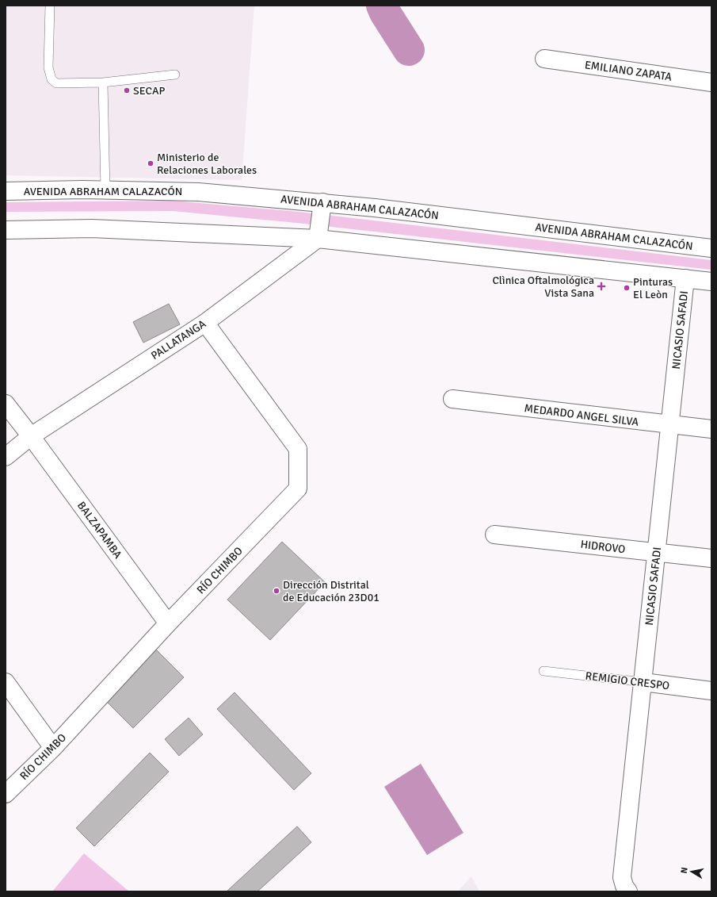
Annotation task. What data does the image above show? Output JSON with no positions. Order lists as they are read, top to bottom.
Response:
{
  "streets": {
    "street": [
      "EMILIANO ZAPATA",
      "AVENIDA ABRAHAM CALAZACÓN",
      "NICASIO SAFADI",
      "PALLATANGA",
      "MEDARDO ANGEL SILVA",
      "BALZAPAMBA",
      "HIDROVO",
      "RÍO CHIMBO",
      "REMIGIO CRESPO"
    ]
  },
  "crossings": [
    ["NICASIO SAFADI", "MEDARDO ANGEL SILVA"],
    ["NICASIO SAFADI", "HIDROVO"],
    ["NICASIO SAFADI", "REMIGIO CRESPO"],
    ["PALLATANGA", "BALZAPAMBA"],
    ["PALLATANGA", "RÍO CHIMBO"],
    ["BALZAPAMBA", "RÍO CHIMBO"]
  ],
  "places": {
    "other": [
      "SECAP",
      "Ministerio de Relaciones Laborales",
      "Pinturas El Leòn",
      "Dirección Distrital de Educación 23D01"
    ],
    "health": ["Clìnica Oftalmológica Vista Sana"]
  },
  "north": "left"
}
